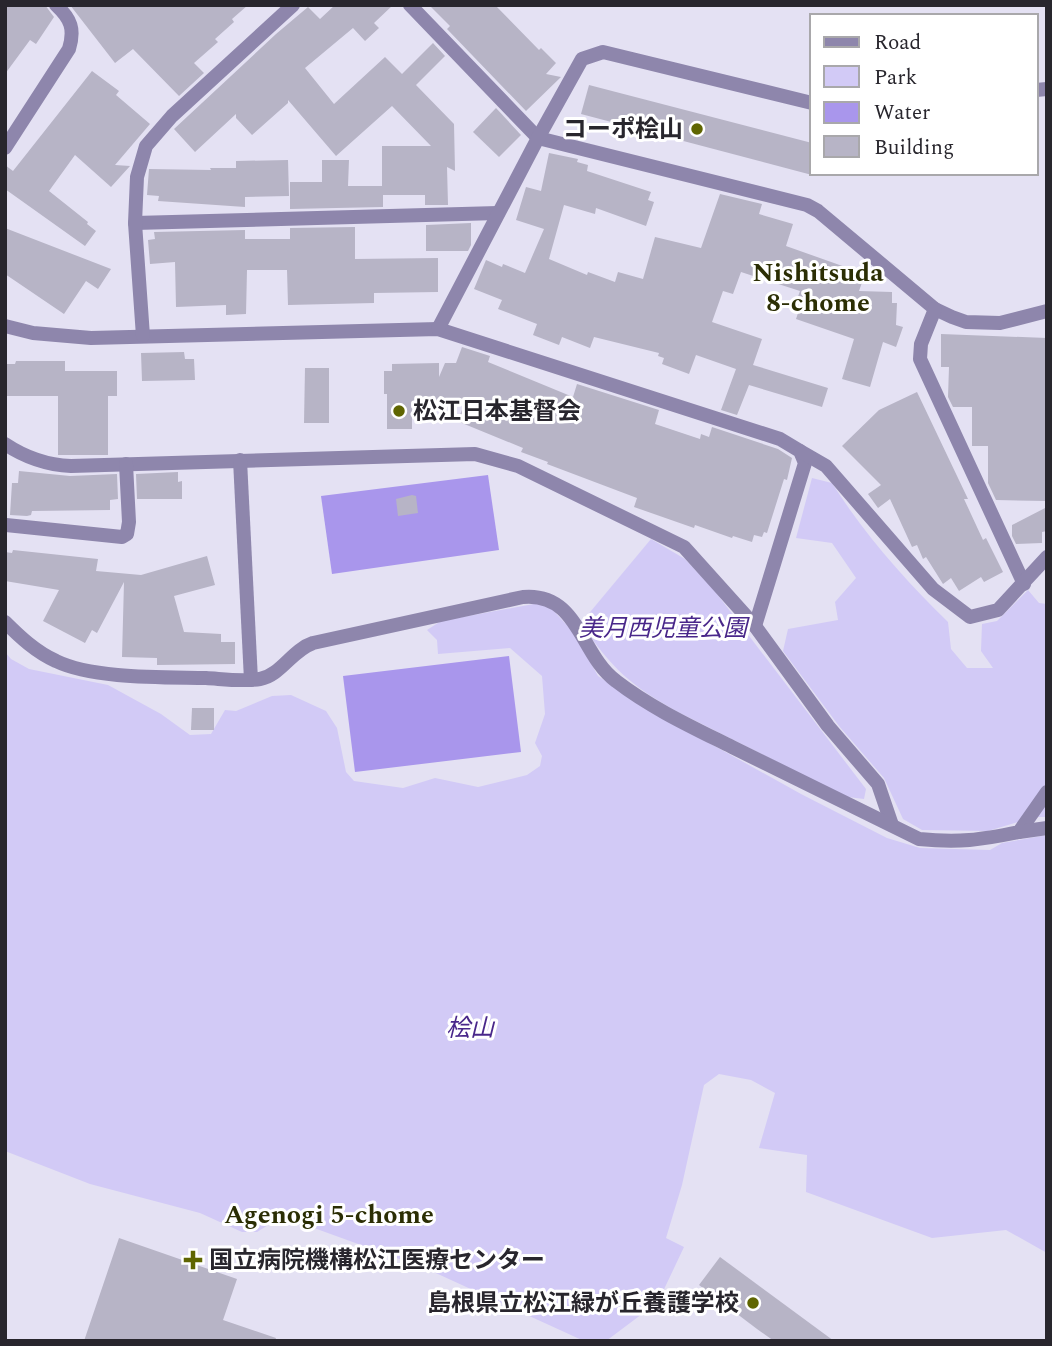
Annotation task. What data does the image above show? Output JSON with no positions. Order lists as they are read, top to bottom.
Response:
{
  "districts": ["Nishitsuda 8-chome", "Agenogi 5-chome"],
  "parks": ["美月西児童公園", "桧山"],
  "places": {
    "other": ["コーポ桧山", "松江日本基督会", "島根県立松江緑が丘養護学校"],
    "health": ["国立病院機構松江医療センター"]
  },
  "legend": [
    "Road",
    "Park",
    "Water",
    "Building"
  ]
}
